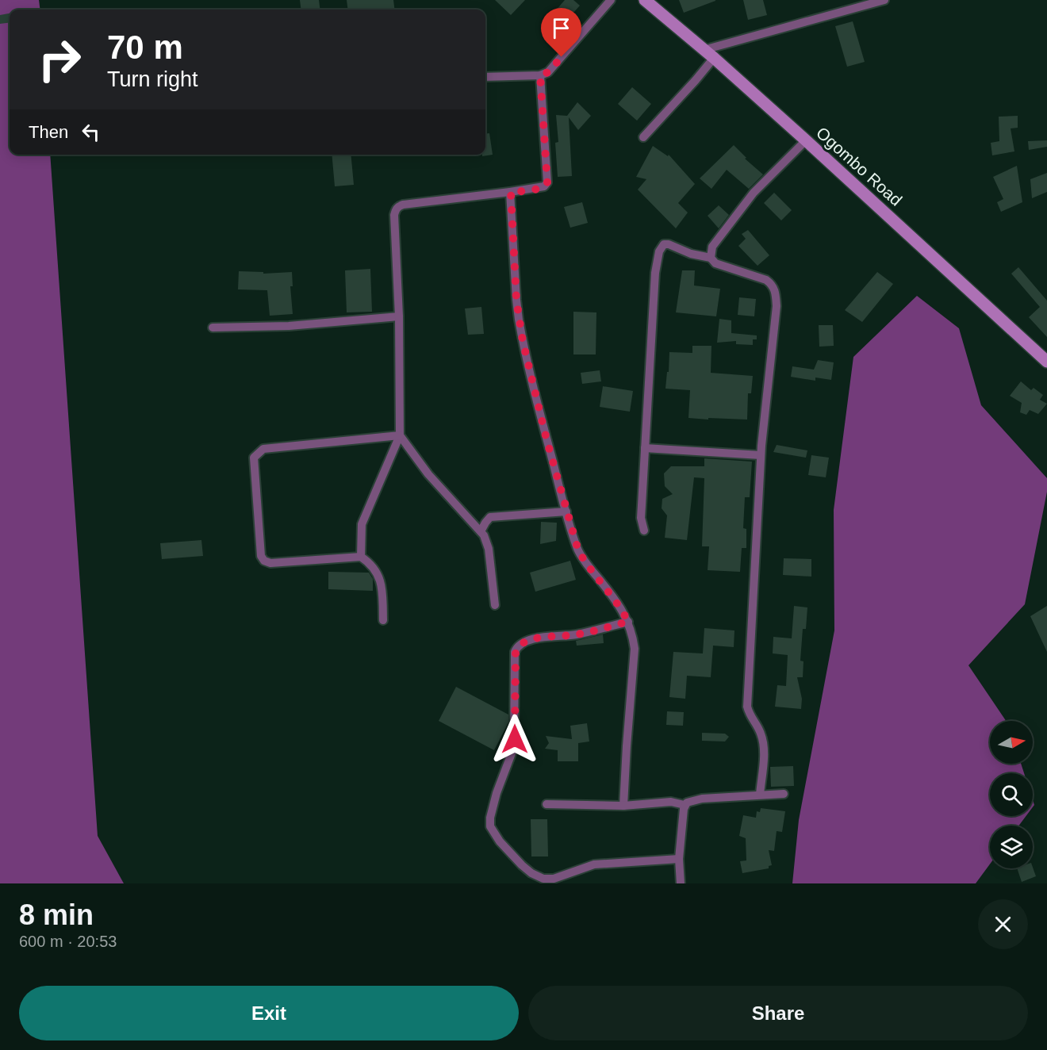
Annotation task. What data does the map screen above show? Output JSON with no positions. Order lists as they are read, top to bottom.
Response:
{
  "streets": {
    "main road": ["Ogombo Road"]
  },
  "north": "right",
  "page": {
    "turn": ["70 m", "Turn right"],
    "then": "Then",
    "heading": ["8 min", "600 m · 20:53"],
    "buttons": ["Exit", "Share"]
  }
}
